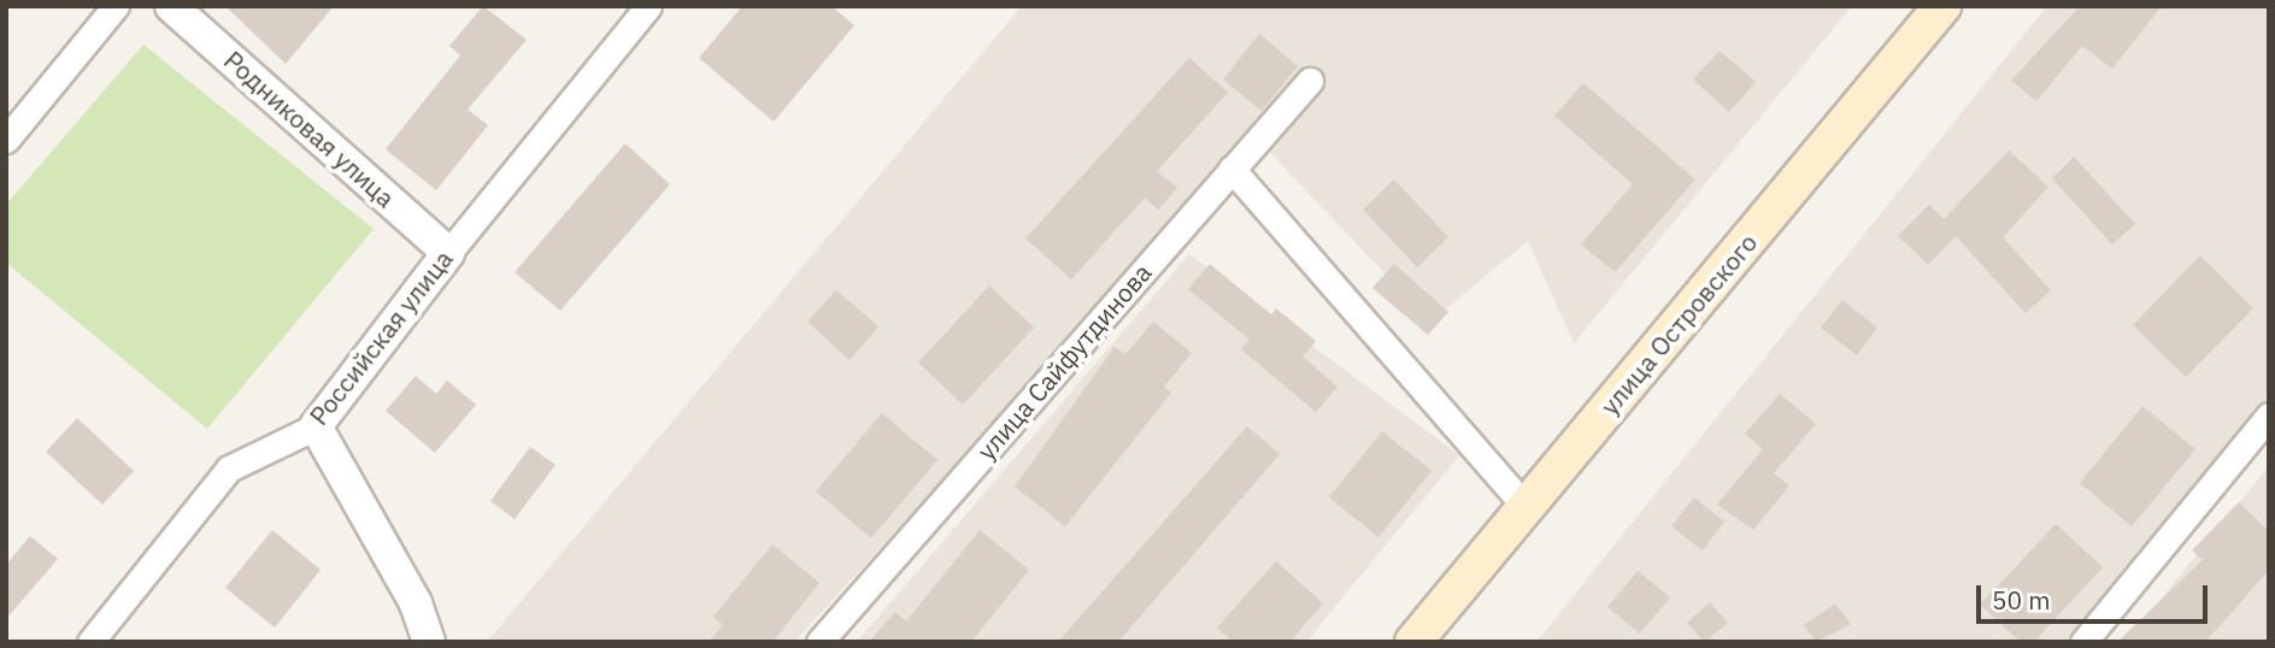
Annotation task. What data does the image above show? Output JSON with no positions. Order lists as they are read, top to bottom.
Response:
{
  "streets": {
    "main road": ["улица Островского"],
    "street": ["Родниковая улица", "Российская улица", "улица Сайфутдинова"]
  },
  "crossings": [
    ["Родниковая улица", "Российская улица"]
  ],
  "scale_bar": "50 m"
}
